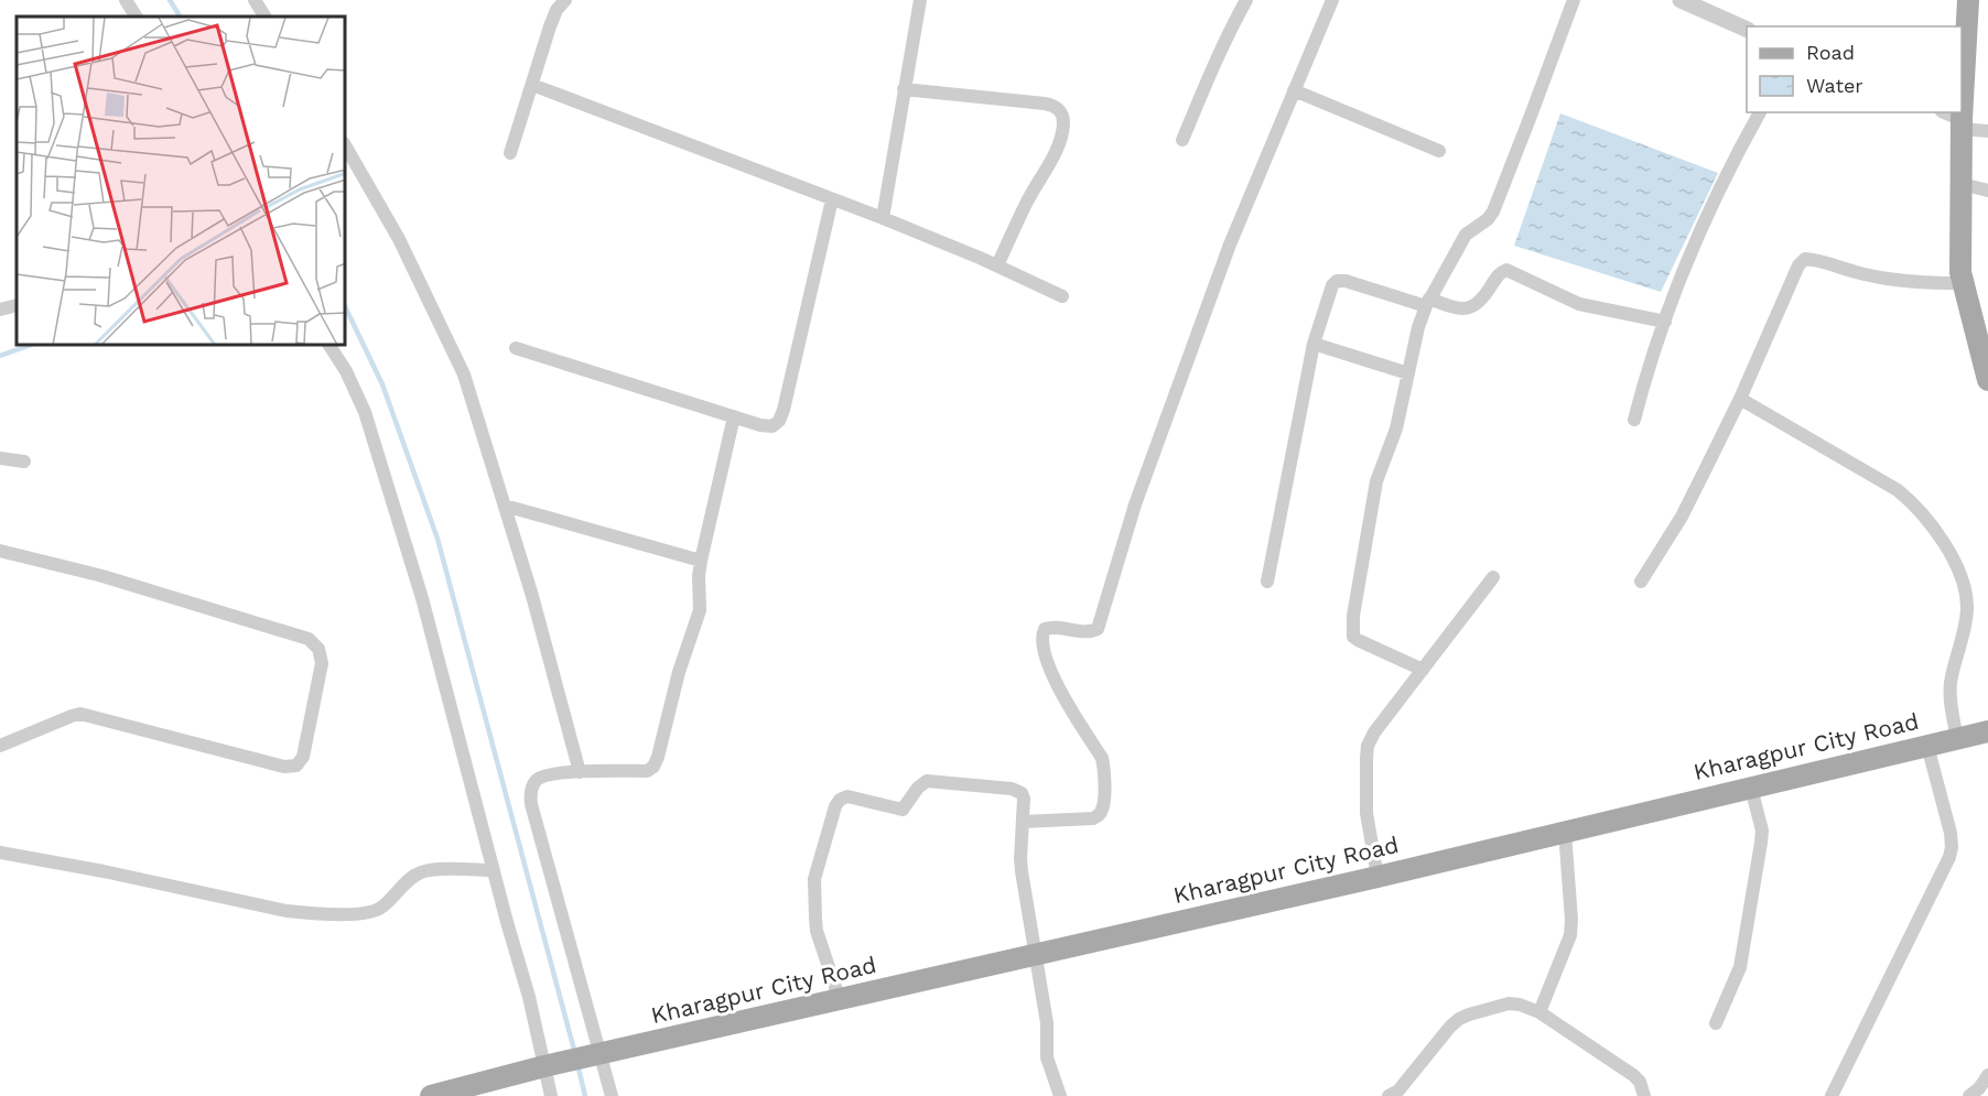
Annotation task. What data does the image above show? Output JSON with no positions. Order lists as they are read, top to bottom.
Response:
{
  "streets": {
    "main road": ["Kharagpur City Road"]
  },
  "legend": ["Road", "Water"]
}
